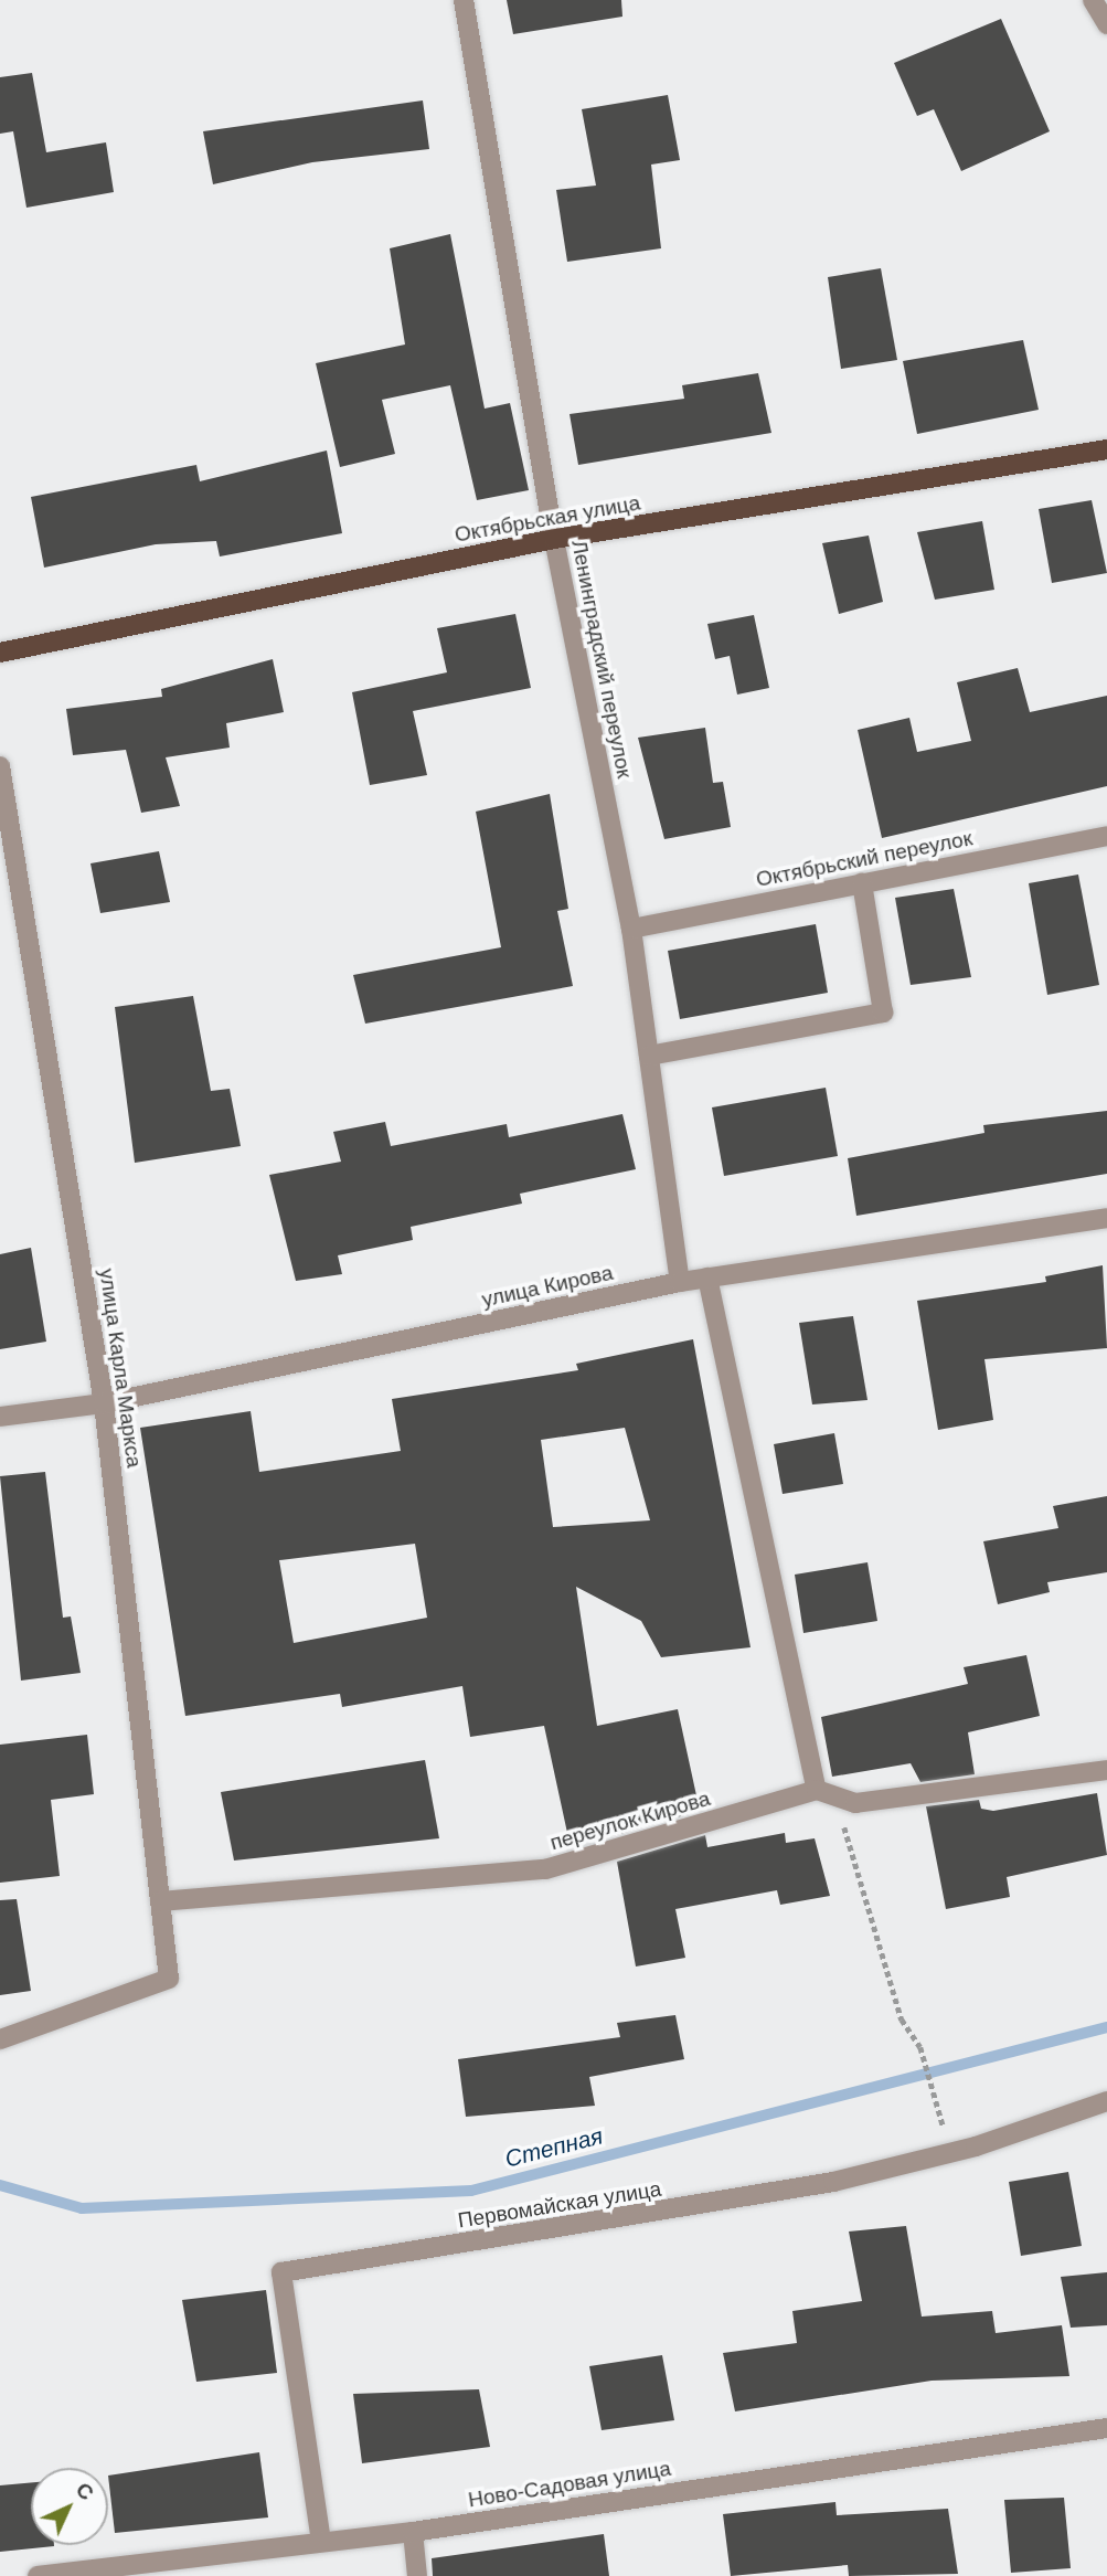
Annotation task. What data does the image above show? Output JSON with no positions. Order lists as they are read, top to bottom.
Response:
{
  "streets": {
    "main road": ["Октябрьская улица"],
    "street": [
      "Ленинградский переулок",
      "Октябрьский переулок",
      "улица Кирова",
      "улица Карла Маркса",
      "переулок Кирова",
      "Первомайская улица",
      "Ново-Садовая улица"
    ]
  },
  "crossings": [
    ["Октябрьская улица", "Ленинградский переулок"],
    ["Ленинградский переулок", "Октябрьский переулок"],
    ["Ленинградский переулок", "улица Кирова"],
    ["улица Кирова", "улица Карла Маркса"],
    ["улица Карла Маркса", "переулок Кирова"],
    ["Первомайская улица", "Ново-Садовая улица"]
  ],
  "water": ["Степная"],
  "north": "top right"
}
